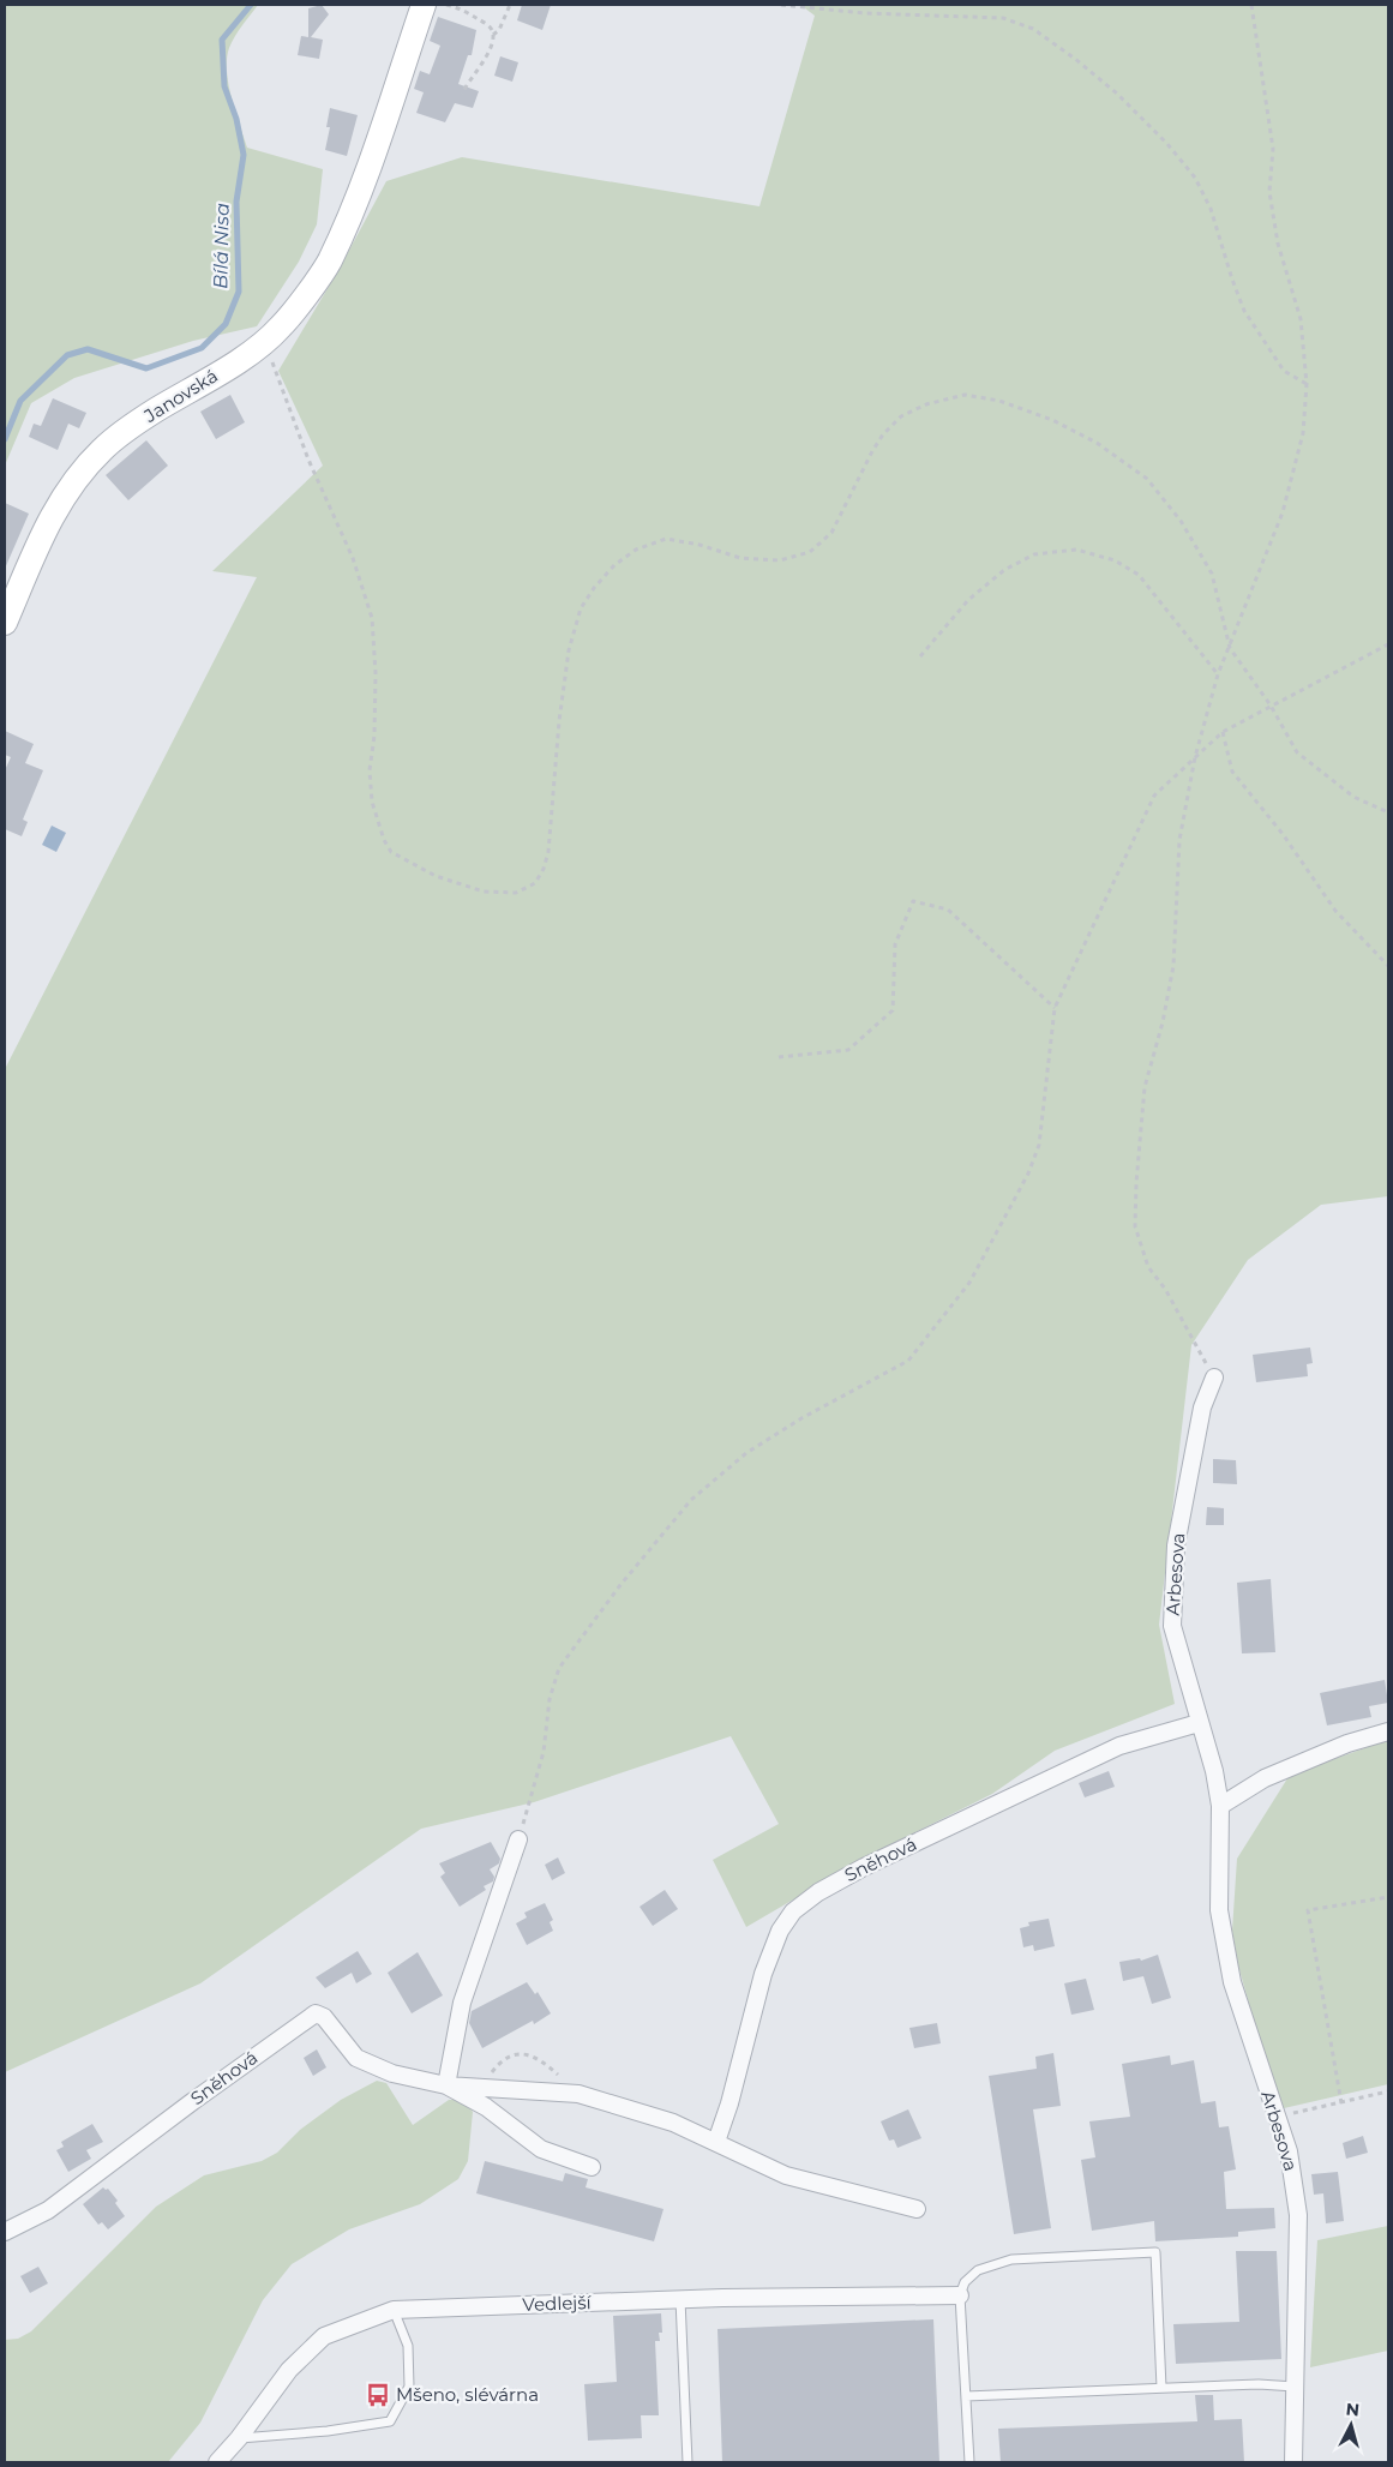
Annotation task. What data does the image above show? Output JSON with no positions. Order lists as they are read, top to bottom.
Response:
{
  "streets": {
    "street": [
      "Janovská",
      "Arbesova",
      "Sněhová",
      "Vedlejší"
    ]
  },
  "crossings": [
    ["Arbesova", "Sněhová"]
  ],
  "water": ["Bílá Nisa"],
  "places": {
    "bus stop": ["Mšeno, slévárna"]
  },
  "north": "top"
}
